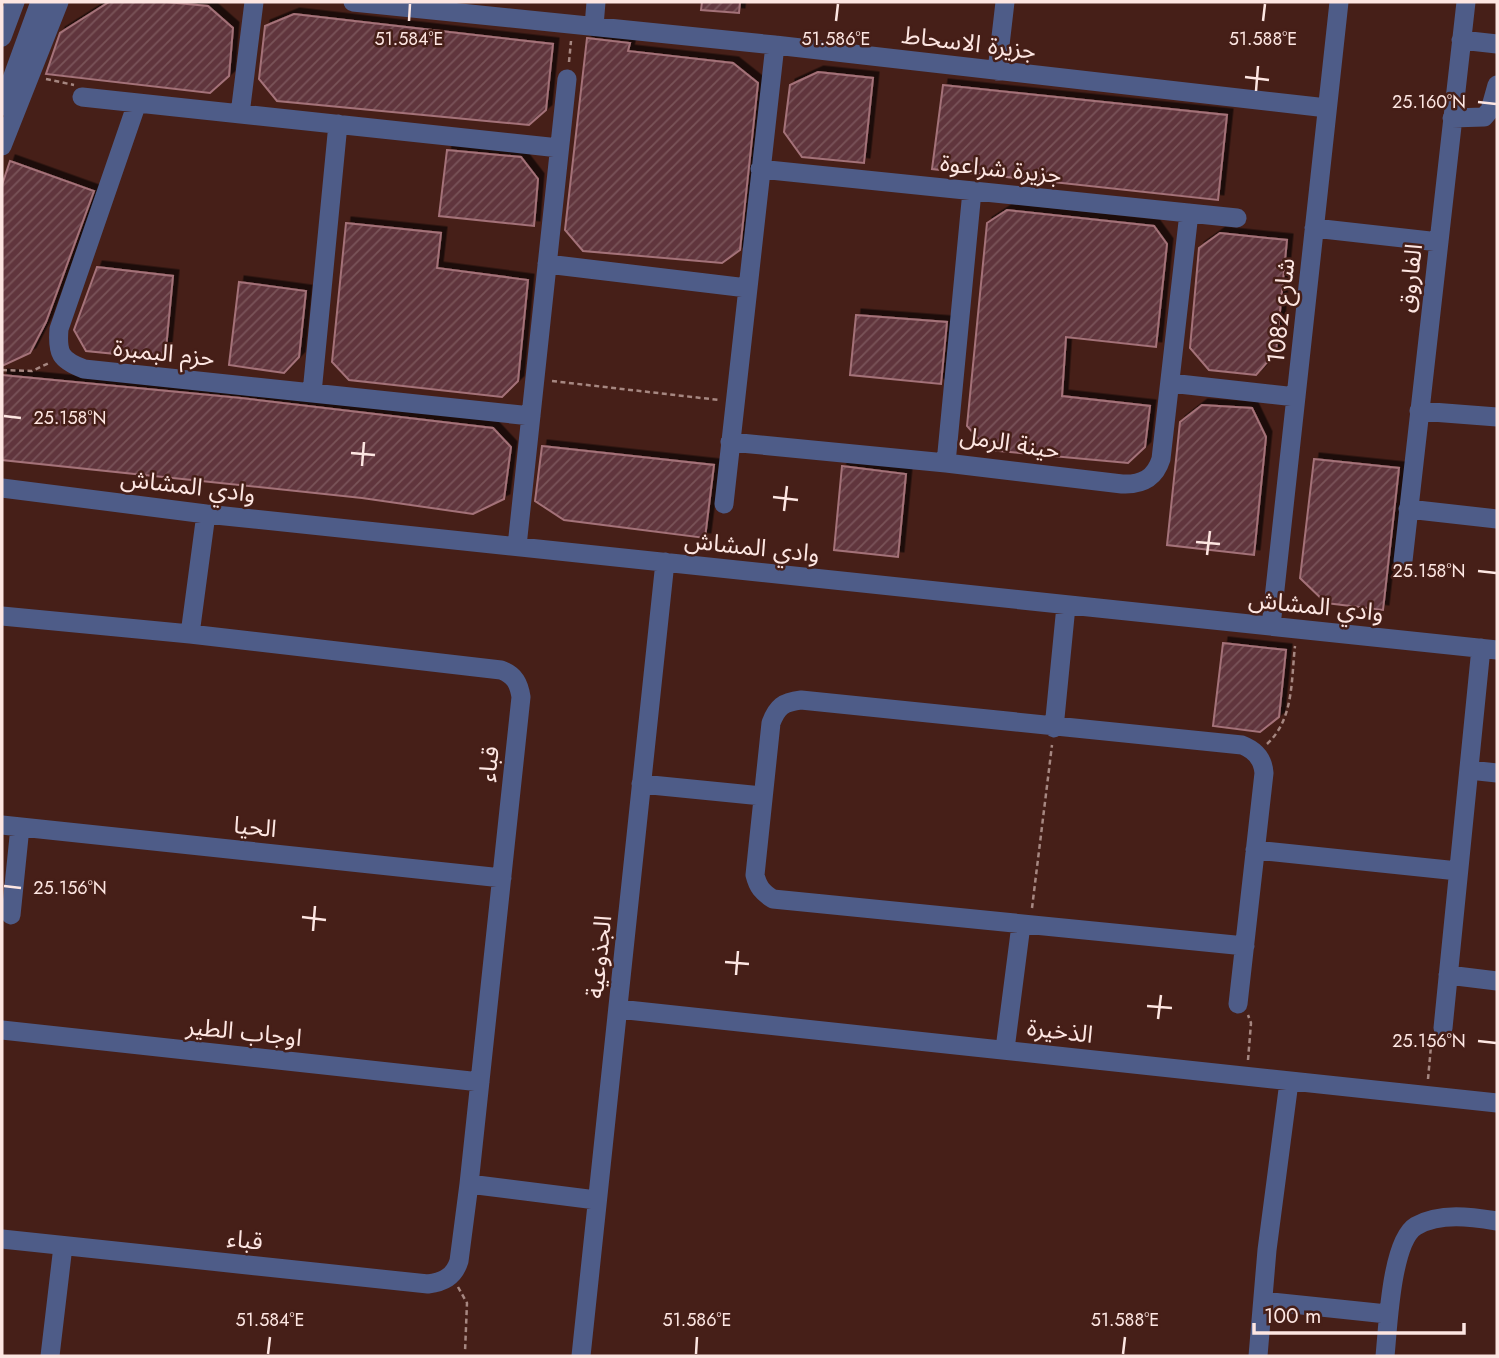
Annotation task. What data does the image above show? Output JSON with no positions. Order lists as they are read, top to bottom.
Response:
{
  "streets": {
    "street": [
      "جزيرة الاسحاط",
      "جزيرة شراعوة",
      "الفاروق",
      "شارع 1082",
      "حزم البمبرة",
      "حينة الرمل",
      "وادي المشاش",
      "قباء",
      "الحيا",
      "الجذوعية",
      "الذخيرة",
      "اوجاب الطير"
    ]
  },
  "crossings": [
    ["جزيرة الاسحاط", "شارع 1082"],
    ["جزيرة شراعوة", "حينة الرمل"],
    ["شارع 1082", "وادي المشاش"],
    ["وادي المشاش", "الجذوعية"],
    ["قباء", "الحيا"],
    ["قباء", "اوجاب الطير"],
    ["الجذوعية", "الذخيرة"]
  ],
  "scale_bar": "100 m",
  "coordinates": [
    "51.584°E",
    "51.586°E",
    "51.588°E",
    "25.160°N",
    "25.158°N",
    "25.156°N"
  ]
}
